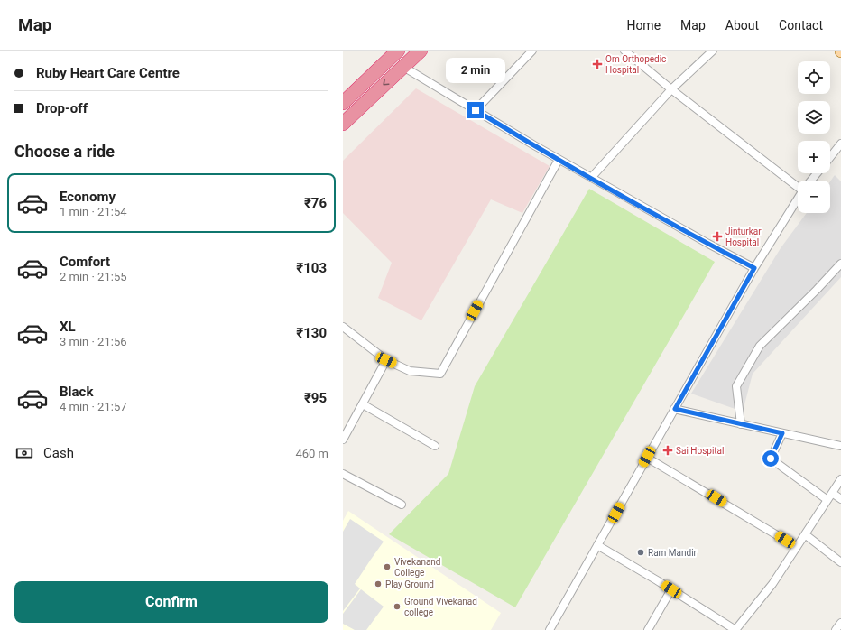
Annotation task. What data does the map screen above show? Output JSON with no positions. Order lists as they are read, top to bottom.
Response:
{
  "places": {
    "health": ["Om Orthopedic Hospital", "Jinturkar Hospital", "Sai Hospital"],
    "other": [
      "Ram Mandir",
      "Vivekanand College",
      "Play Ground",
      "Ground Vivekanad college"
    ]
  },
  "page": {
    "header": "Map",
    "nav": [
      "Home",
      "Map",
      "About",
      "Contact"
    ],
    "banner": ["Ruby Heart Care Centre", "Drop-off"],
    "bubble": "2 min",
    "map_buttons": ["+", "−"],
    "heading": "Choose a ride",
    "list": [
      {
        "name": "Economy",
        "note": "1 min · 21:54",
        "value": "₹76"
      },
      {
        "name": "Comfort",
        "note": "2 min · 21:55",
        "value": "₹103"
      },
      {
        "name": "XL",
        "note": "3 min · 21:56",
        "value": "₹130"
      },
      {
        "name": "Black",
        "note": "4 min · 21:57",
        "value": "₹95"
      }
    ],
    "pay": ["Cash", "460 m"],
    "buttons": "Confirm"
  }
}
